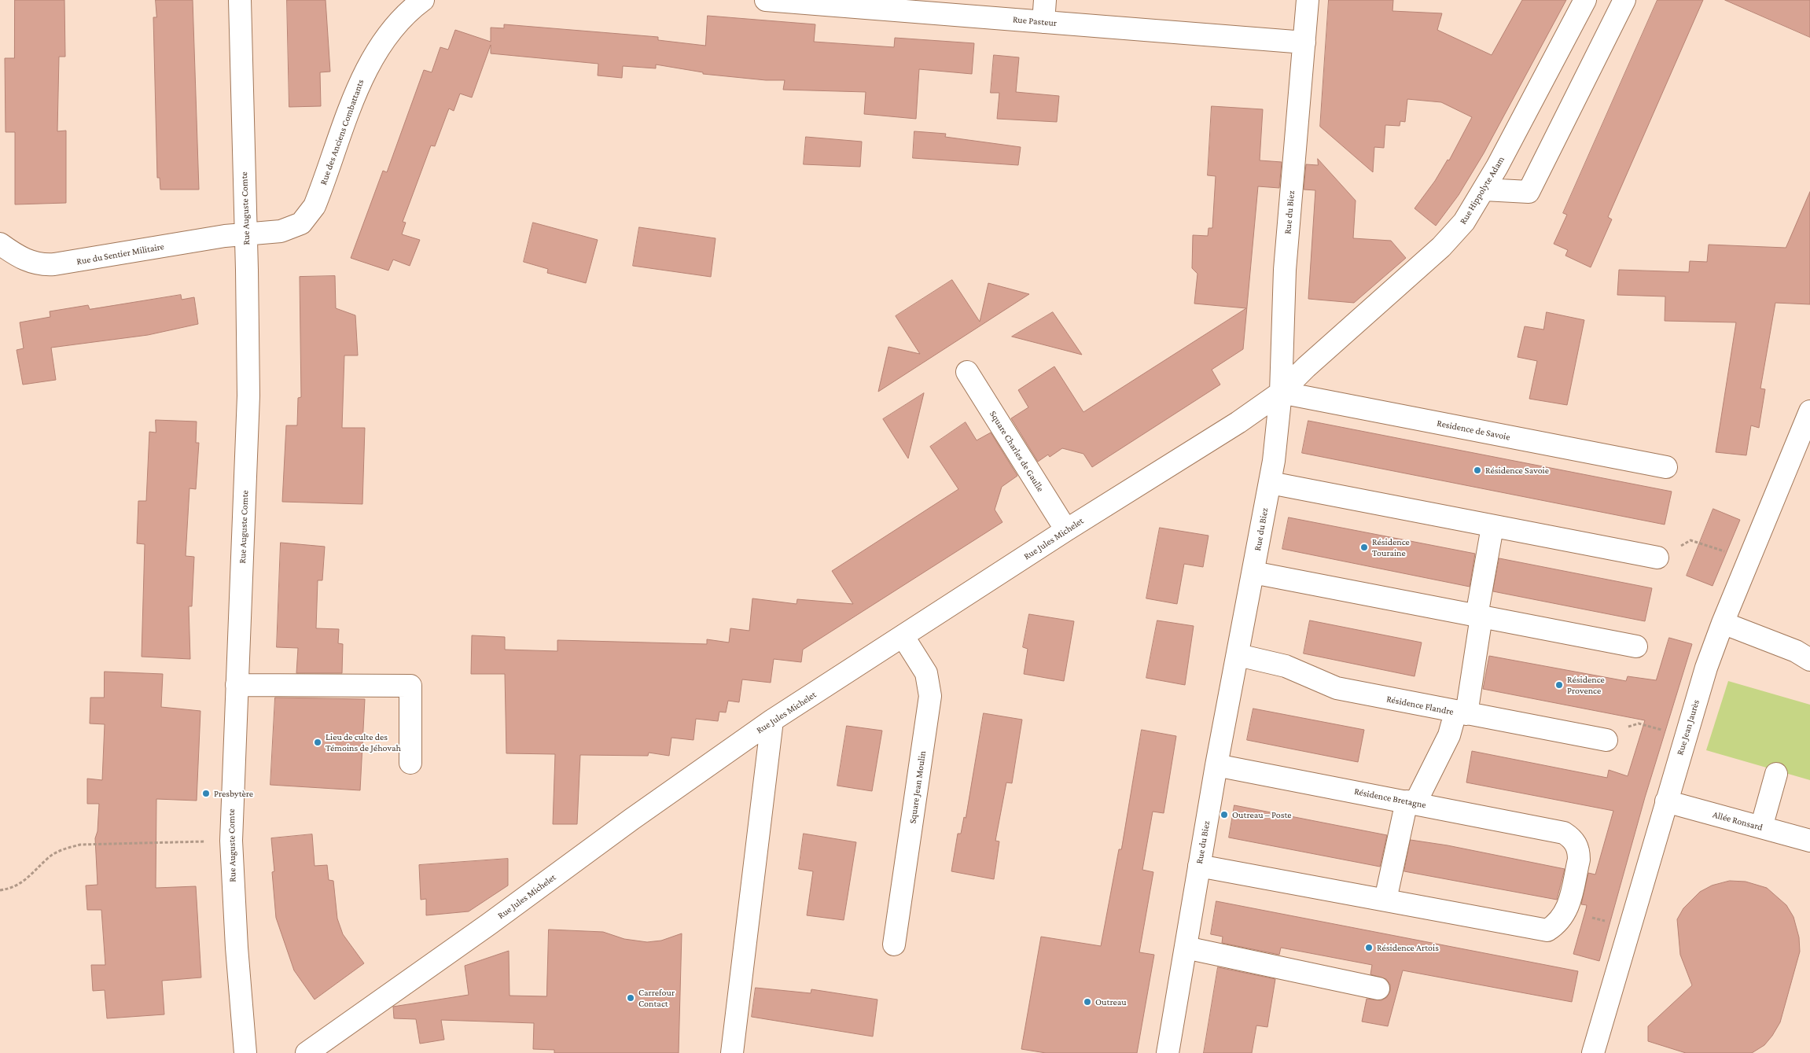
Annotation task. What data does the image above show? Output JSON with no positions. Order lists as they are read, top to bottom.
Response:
{
  "streets": {
    "street": [
      "Rue Pasteur",
      "Rue des Anciens Combattants",
      "Rue Hippolyte Adam",
      "Rue Auguste Comte",
      "Rue du Biez",
      "Rue du Sentier Militaire",
      "Residence de Savoie",
      "Square Charles de Gaulle",
      "Rue Jules Michelet",
      "Résidence Flandre",
      "Rue Jean Jaurès",
      "Square Jean Moulin",
      "Résidence Bretagne",
      "Allée Ronsard"
    ]
  },
  "crossings": [
    ["Rue Pasteur", "Rue du Biez"],
    ["Rue des Anciens Combattants", "Rue Auguste Comte"],
    ["Rue des Anciens Combattants", "Rue du Sentier Militaire"],
    ["Rue Hippolyte Adam", "Rue du Biez"],
    ["Rue Hippolyte Adam", "Residence de Savoie"],
    ["Rue Hippolyte Adam", "Rue Jules Michelet"],
    ["Rue Auguste Comte", "Rue du Sentier Militaire"],
    ["Rue du Biez", "Residence de Savoie"],
    ["Rue du Biez", "Rue Jules Michelet"],
    ["Rue du Biez", "Résidence Flandre"],
    ["Rue du Biez", "Résidence Bretagne"],
    ["Residence de Savoie", "Rue Jules Michelet"],
    ["Square Charles de Gaulle", "Rue Jules Michelet"],
    ["Rue Jules Michelet", "Square Jean Moulin"],
    ["Rue Jean Jaurès", "Allée Ronsard"]
  ],
  "places": [
    "Résidence Savoie",
    "Résidence Touraine",
    "Résidence Provence",
    "Lieu de culte des Témoins de Jéhovah",
    "Presbytère",
    "Outreau – Poste",
    "Résidence Artois",
    "Carrefour Contact",
    "Outreau"
  ]
}
